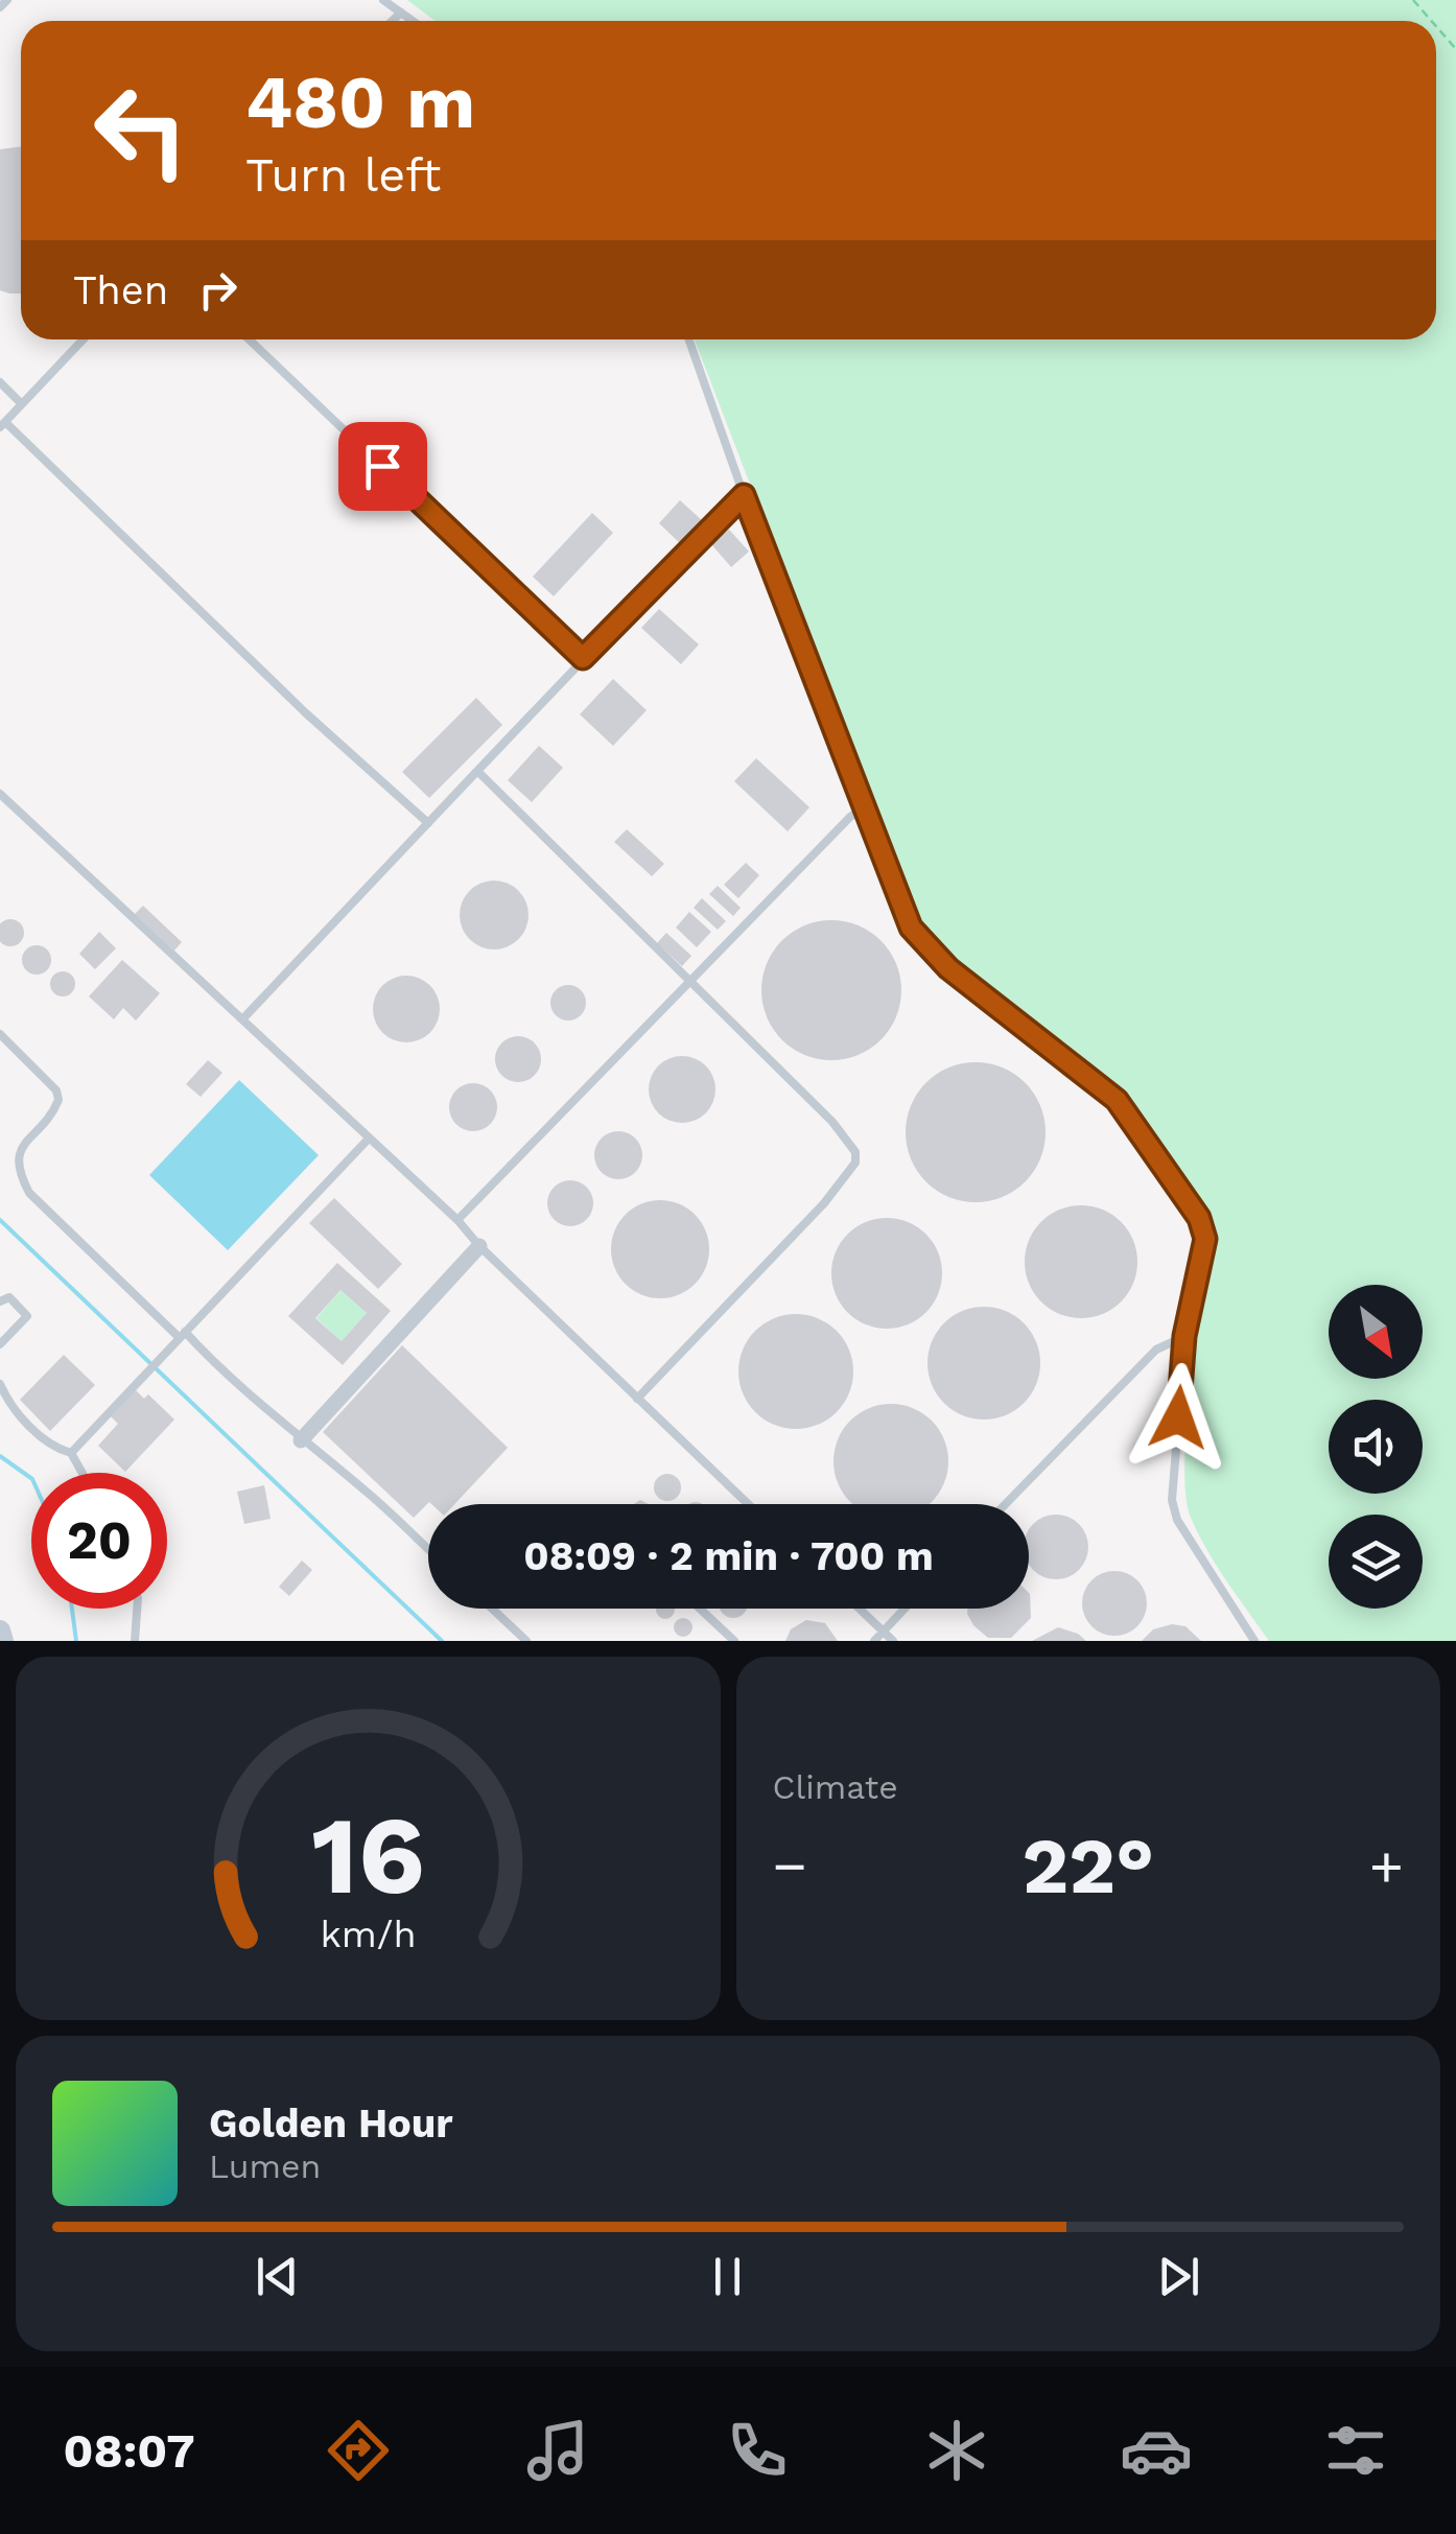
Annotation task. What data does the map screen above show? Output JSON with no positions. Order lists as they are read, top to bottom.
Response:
{
  "north": "bottom right",
  "page": {
    "turn": ["480 m", "Turn left"],
    "then": "Then",
    "limit": "20",
    "trip": "08:09 · 2 min · 700 m",
    "tile": "Climate",
    "heat": ["−", "22°", "+"],
    "song": ["Golden Hour", "Lumen"],
    "tabs": "08:07",
    "gauge": ["16", "km/h"]
  }
}
